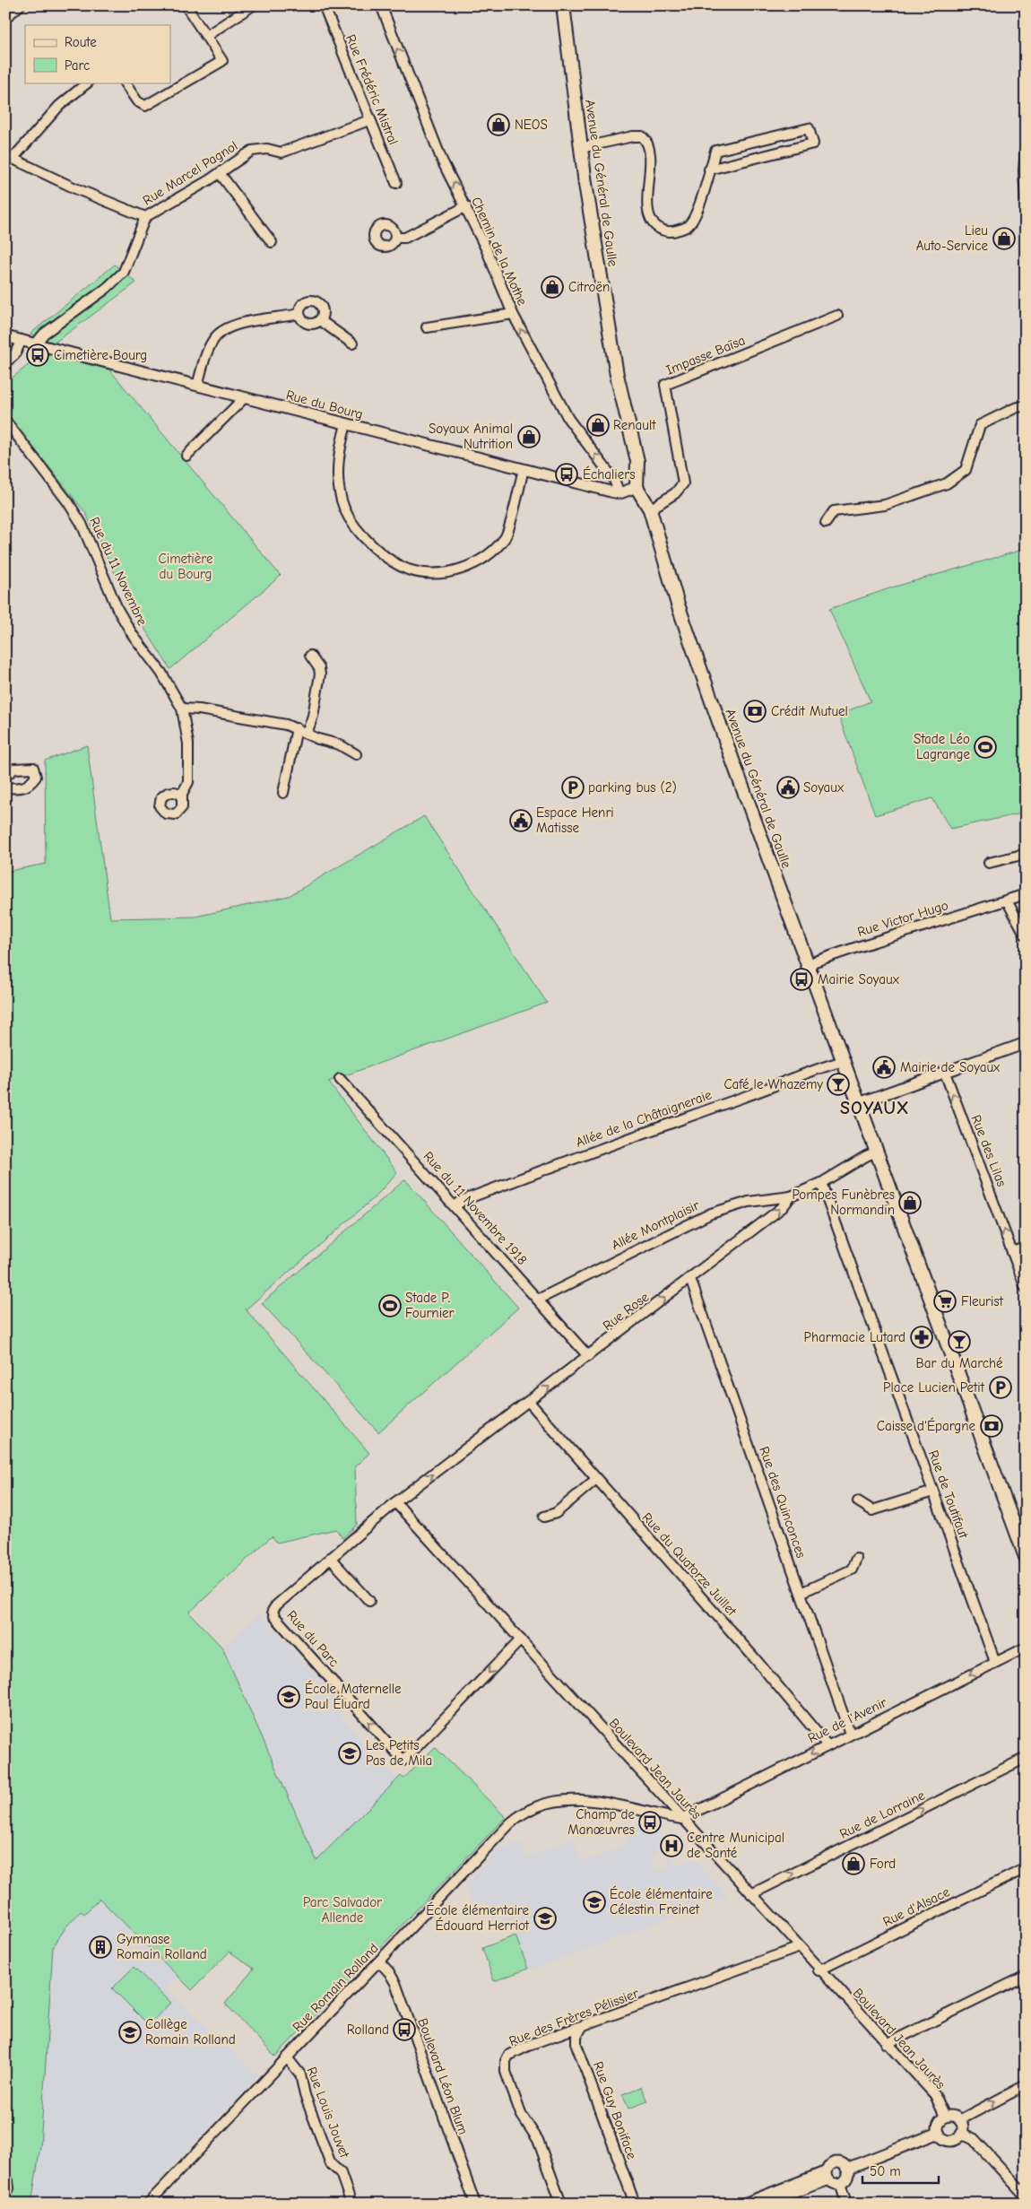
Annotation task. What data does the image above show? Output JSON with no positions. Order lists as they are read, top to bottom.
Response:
{
  "streets": {
    "main road": ["Avenue du Général de Gaulle"],
    "street": [
      "Rue Frédéric Mistral",
      "Rue Marcel Pagnol",
      "Chemin de la Mothe",
      "Impasse Baïsa",
      "Rue du Bourg",
      "Rue du 11 Novembre",
      "Rue Victor Hugo",
      "Allée de la Châtaigneraie",
      "Rue des Lilas",
      "Rue du 11 Novembre 1918",
      "Allée Montplaisir",
      "Rue Rose",
      "Rue de Toutifaut",
      "Rue des Quinconces",
      "Rue du Quatorze Juillet",
      "Rue du Parc",
      "Rue de l'Avenir",
      "Boulevard Jean Jaurès",
      "Rue de Lorraine",
      "Rue d'Alsace",
      "Rue Romain Rolland",
      "Rue des Frères Pélissier",
      "Boulevard Léon Blum",
      "Rue Guy Boniface",
      "Rue Louis Jouvet"
    ]
  },
  "crossings": [
    ["Rue Frédéric Mistral", "Rue Marcel Pagnol"],
    ["Avenue du Général de Gaulle", "Impasse Baïsa"],
    ["Avenue du Général de Gaulle", "Rue Victor Hugo"],
    ["Avenue du Général de Gaulle", "Allée de la Châtaigneraie"],
    ["Avenue du Général de Gaulle", "Rue Rose"],
    ["Chemin de la Mothe", "Rue du Bourg"],
    ["Allée de la Châtaigneraie", "Rue du 11 Novembre 1918"],
    ["Rue du 11 Novembre 1918", "Allée Montplaisir"],
    ["Rue du 11 Novembre 1918", "Rue Rose"],
    ["Allée Montplaisir", "Rue Rose"],
    ["Rue Rose", "Rue de Toutifaut"],
    ["Rue Rose", "Rue des Quinconces"],
    ["Rue Rose", "Rue du Quatorze Juillet"],
    ["Rue Rose", "Rue du Parc"],
    ["Rue Rose", "Boulevard Jean Jaurès"],
    ["Rue de Toutifaut", "Rue de l'Avenir"],
    ["Rue des Quinconces", "Rue de l'Avenir"],
    ["Rue du Quatorze Juillet", "Rue de l'Avenir"],
    ["Rue du Parc", "Boulevard Jean Jaurès"],
    ["Rue de l'Avenir", "Boulevard Jean Jaurès"],
    ["Rue de l'Avenir", "Rue Romain Rolland"],
    ["Boulevard Jean Jaurès", "Rue de Lorraine"],
    ["Boulevard Jean Jaurès", "Rue d'Alsace"],
    ["Boulevard Jean Jaurès", "Rue Romain Rolland"],
    ["Boulevard Jean Jaurès", "Rue des Frères Pélissier"],
    ["Rue Romain Rolland", "Boulevard Léon Blum"],
    ["Rue Romain Rolland", "Rue Louis Jouvet"],
    ["Rue des Frères Pélissier", "Rue Guy Boniface"]
  ],
  "one_way": [
    "Chemin de la Mothe",
    "Rue des Lilas",
    "Rue Rose",
    "Rue de l'Avenir",
    "Rue de Lorraine"
  ],
  "districts": ["SOYAUX"],
  "parks": ["Cimetière du Bourg", "Parc Salvador Allende"],
  "places": {
    "shop": [
      "NEOS",
      "Lieu Auto-Service",
      "Citroën",
      "Renault",
      "Soyaux Animal Nutrition",
      "Pompes Funèbres Normandin",
      "Ford"
    ],
    "bus stop": [
      "Cimetière Bourg",
      "Échaliers",
      "Mairie Soyaux",
      "Champ de Manœuvres",
      "Rolland"
    ],
    "bank": ["Crédit Mutuel", "Caisse d'Épargne"],
    "sports": ["Stade Léo Lagrange", "Stade P. Fournier"],
    "parking": ["parking bus (2)", "Place Lucien Petit"],
    "public building": ["Soyaux", "Espace Henri Matisse", "Mairie de Soyaux"],
    "bar": ["Café le Whazemy", "Bar du Marché"],
    "supermarket": ["Fleurist"],
    "pharmacy": ["Pharmacie Lutard"],
    "school or university": [
      "École Maternelle Paul Éluard",
      "Les Petits Pas de Mila",
      "École élémentaire Célestin Freinet",
      "École élémentaire Édouard Herriot",
      "Collège Romain Rolland"
    ],
    "hospital": ["Centre Municipal de Santé"],
    "building": ["Gymnase Romain Rolland"]
  },
  "legend": ["Route", "Parc"],
  "scale_bar": "50 m"
}
